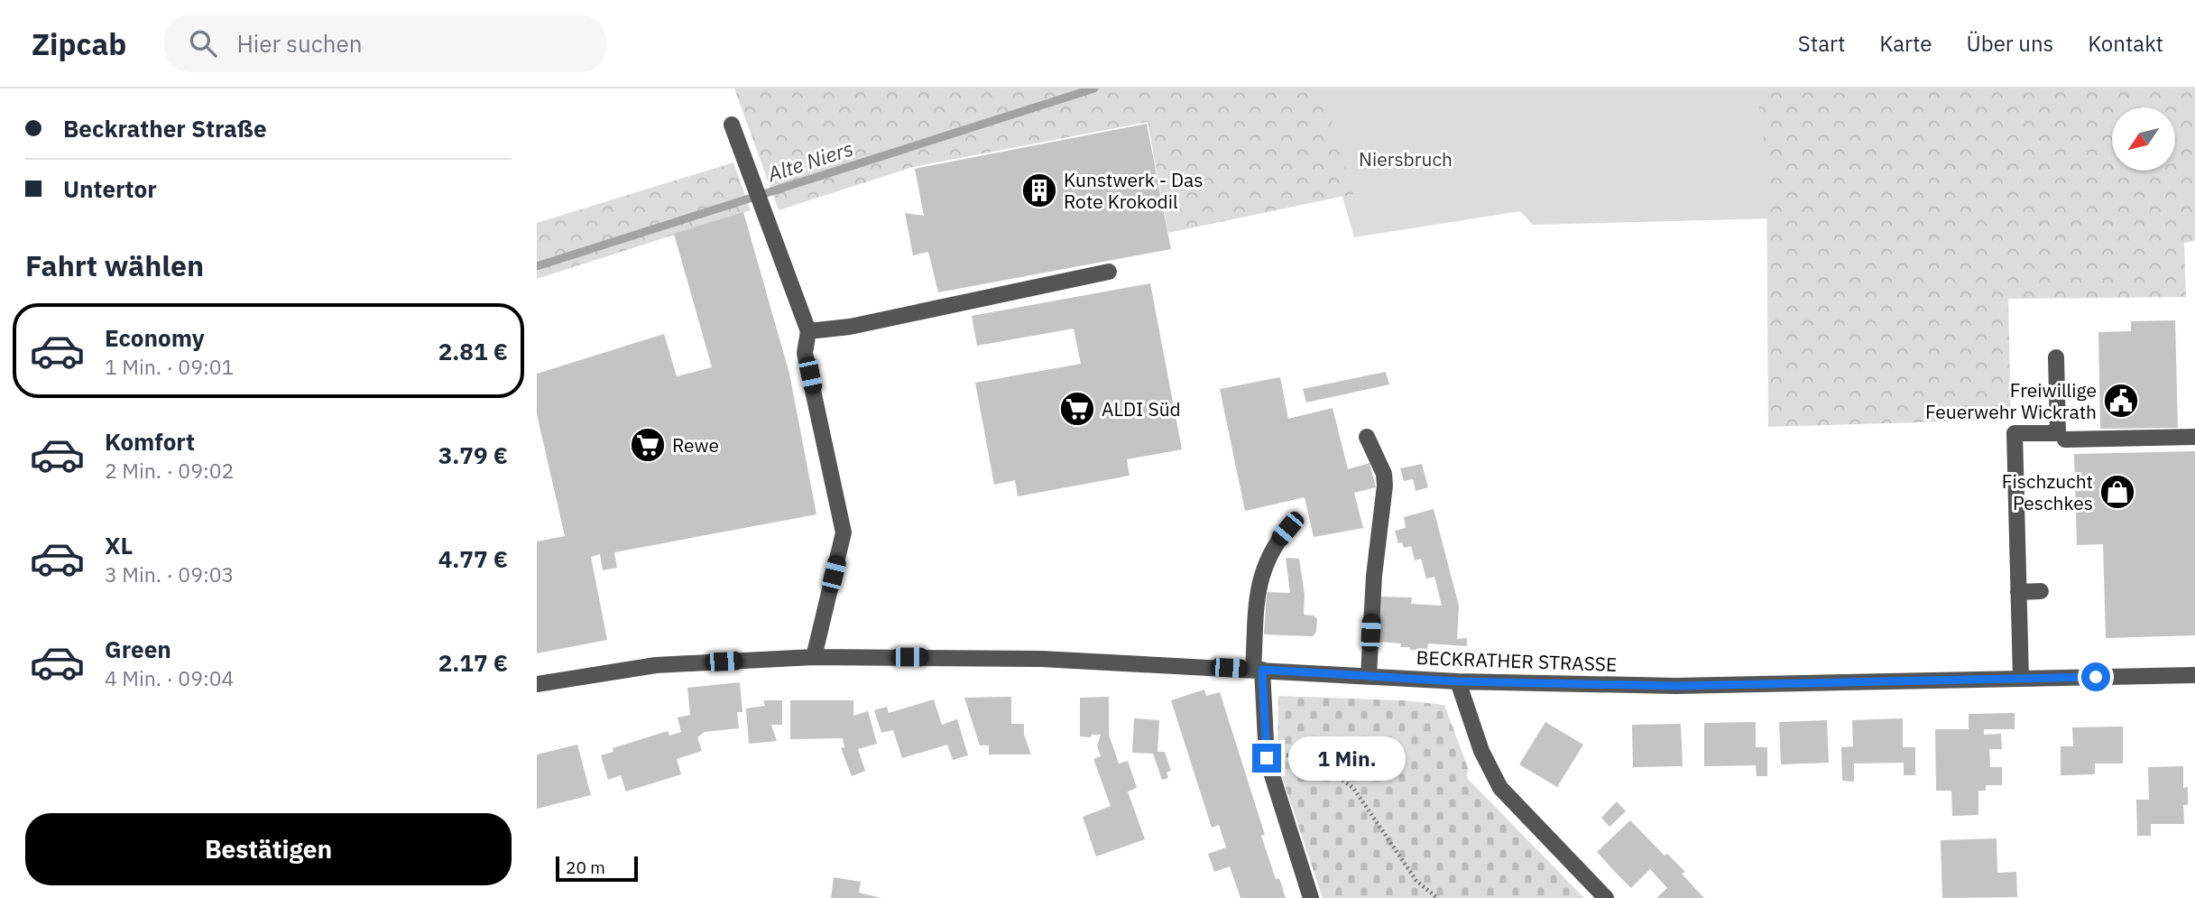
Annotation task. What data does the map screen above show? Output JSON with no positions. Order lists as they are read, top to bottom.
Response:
{
  "streets": {
    "street": ["BECKRATHER STRASSE"]
  },
  "water": ["Alte Niers"],
  "parks": ["Niersbruch"],
  "places": {
    "building": ["Kunstwerk - Das Rote Krokodil"],
    "public building": ["Freiwillige Feuerwehr Wickrath"],
    "supermarket": ["ALDI Süd", "Rewe"],
    "shop": ["Fischzucht Peschkes"]
  },
  "scale_bar": "20 m",
  "north": "bottom left",
  "page": {
    "header": "Zipcab",
    "search": "Hier suchen",
    "nav": [
      "Start",
      "Karte",
      "Über uns",
      "Kontakt"
    ],
    "banner": ["Beckrather Straße", "Untertor"],
    "heading": "Fahrt wählen",
    "list": [
      {
        "name": "Economy",
        "note": "1 Min. · 09:01",
        "value": "2.81 €"
      },
      {
        "name": "Komfort",
        "note": "2 Min. · 09:02",
        "value": "3.79 €"
      },
      {
        "name": "XL",
        "note": "3 Min. · 09:03",
        "value": "4.77 €"
      },
      {
        "name": "Green",
        "note": "4 Min. · 09:04",
        "value": "2.17 €"
      }
    ],
    "bubble": "1 Min.",
    "buttons": "Bestätigen",
    "scale": "20 m"
  }
}
